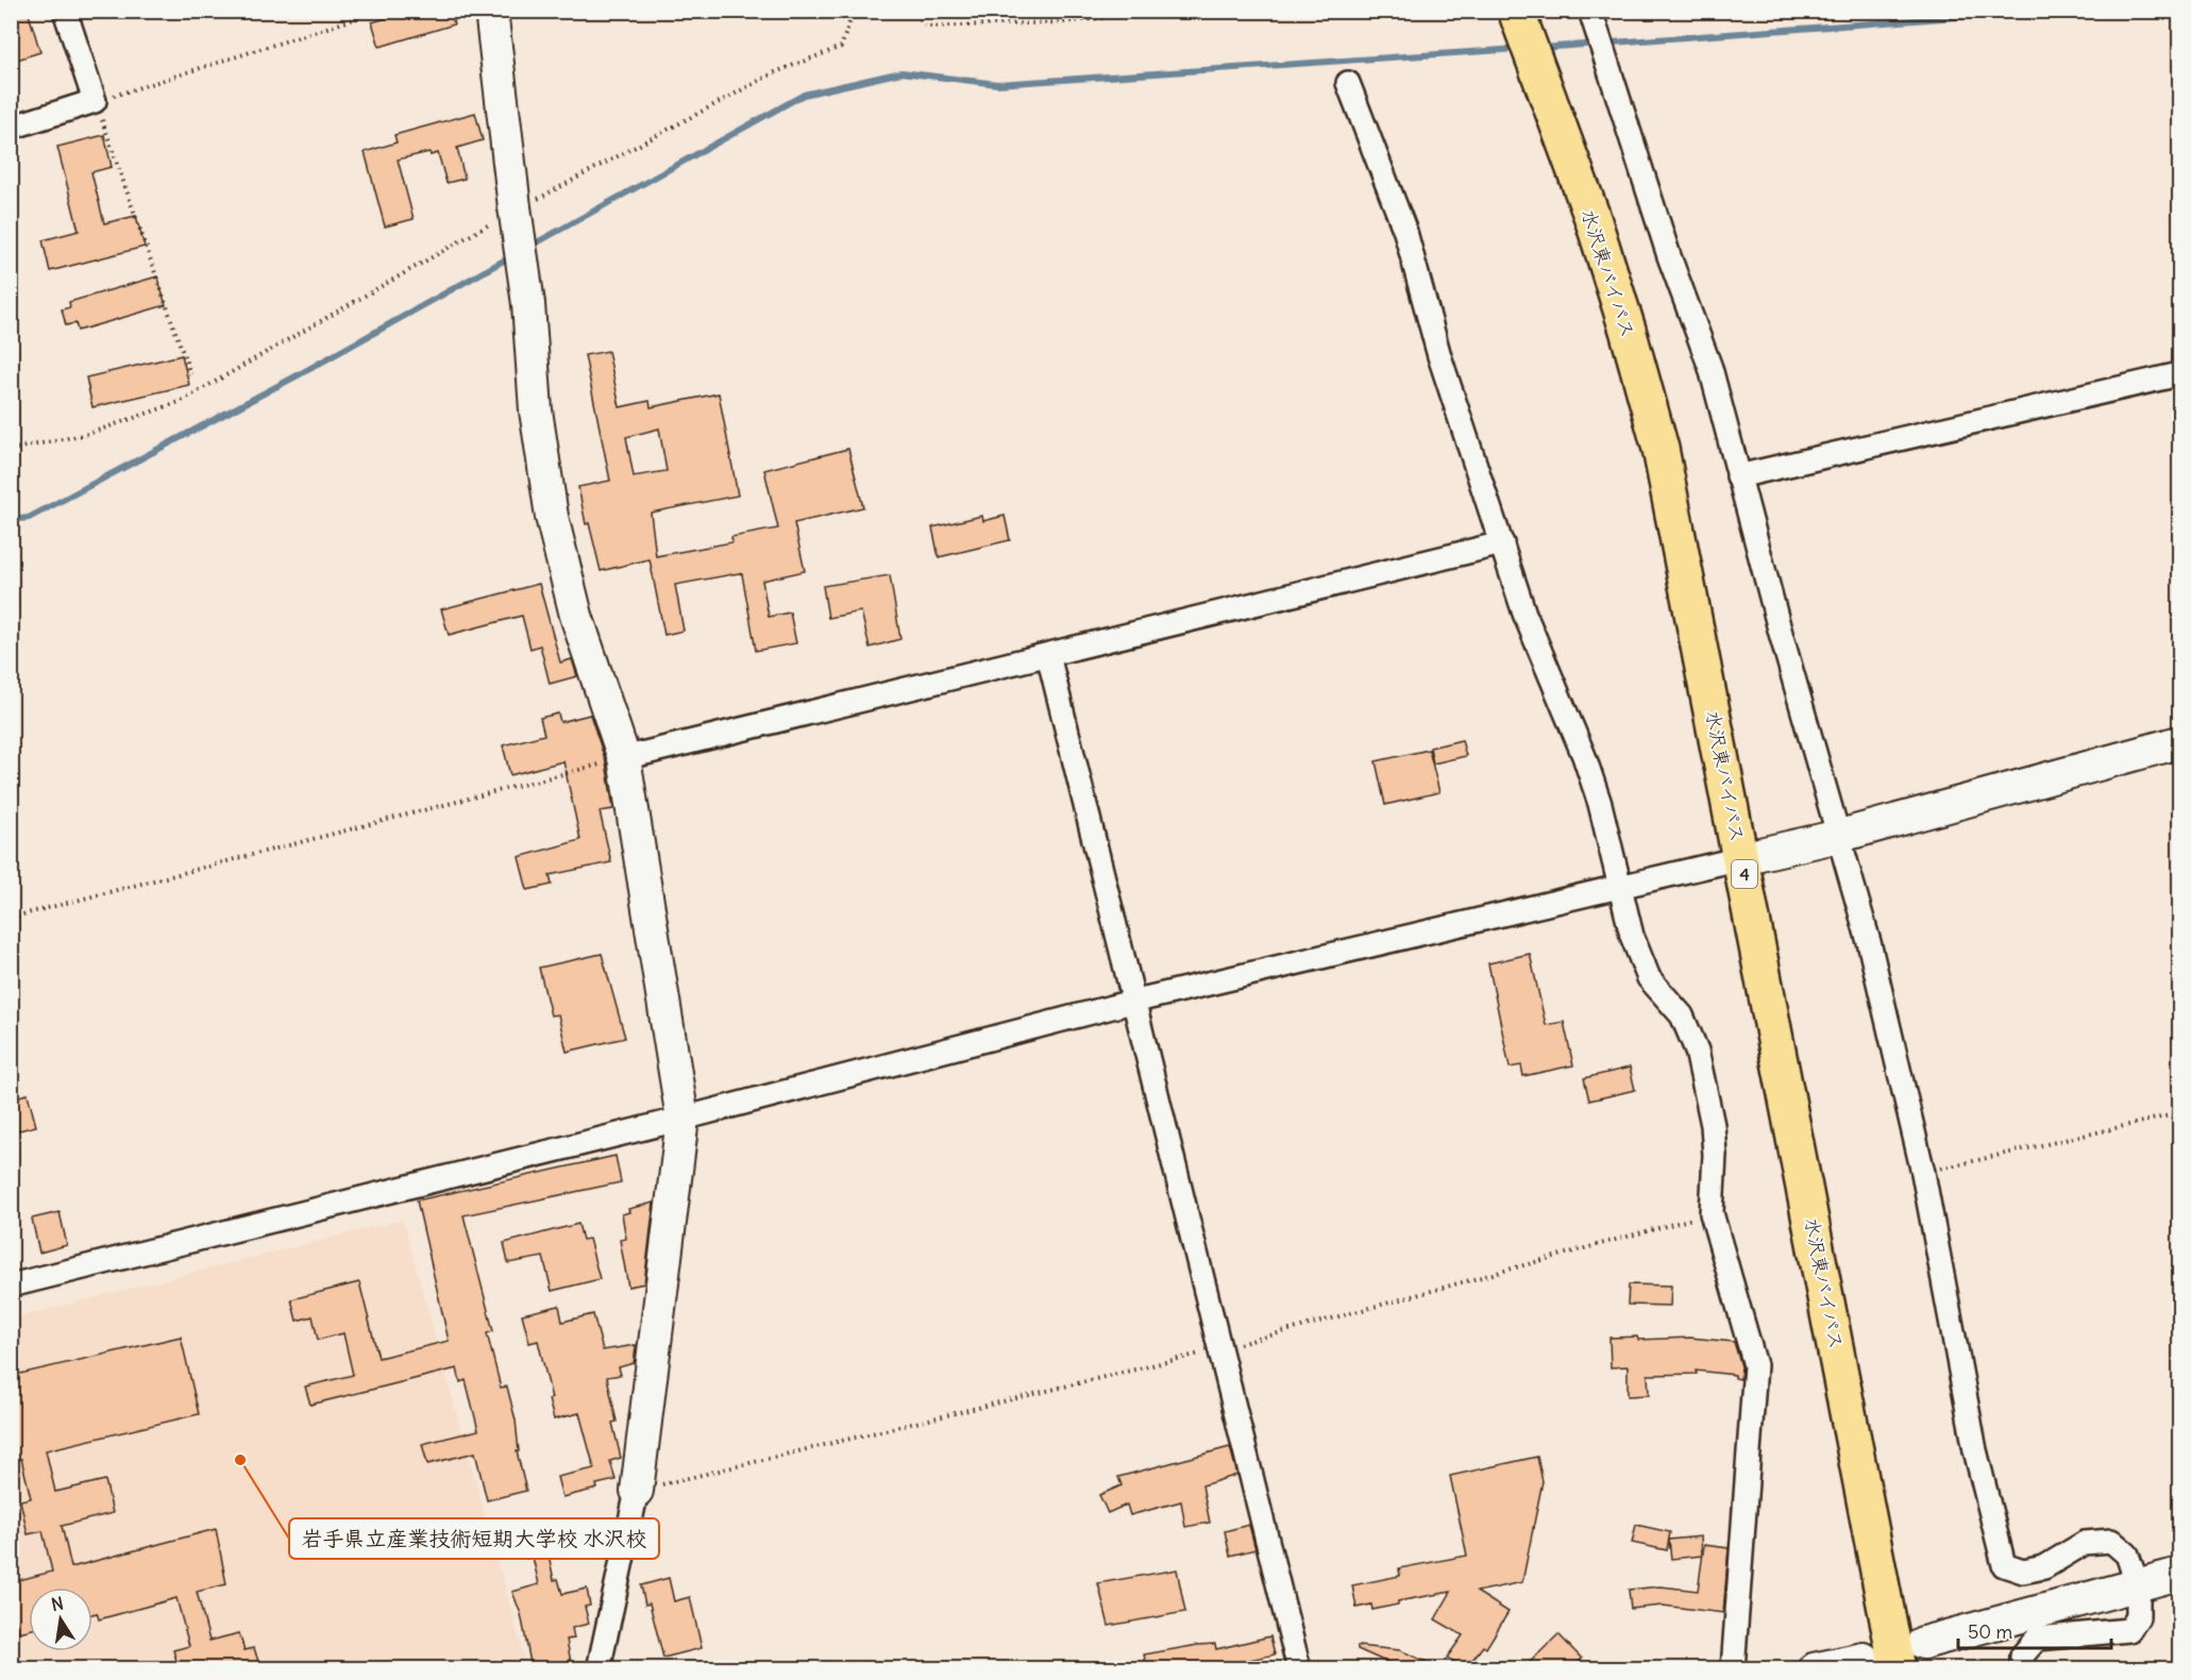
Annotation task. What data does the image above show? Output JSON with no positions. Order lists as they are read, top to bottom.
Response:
{
  "streets": {
    "highway": ["水沢東バイパス", "4"]
  },
  "places": ["岩手県立産業技術短期大学校 水沢校"],
  "scale_bar": "50 m",
  "north": "top"
}
